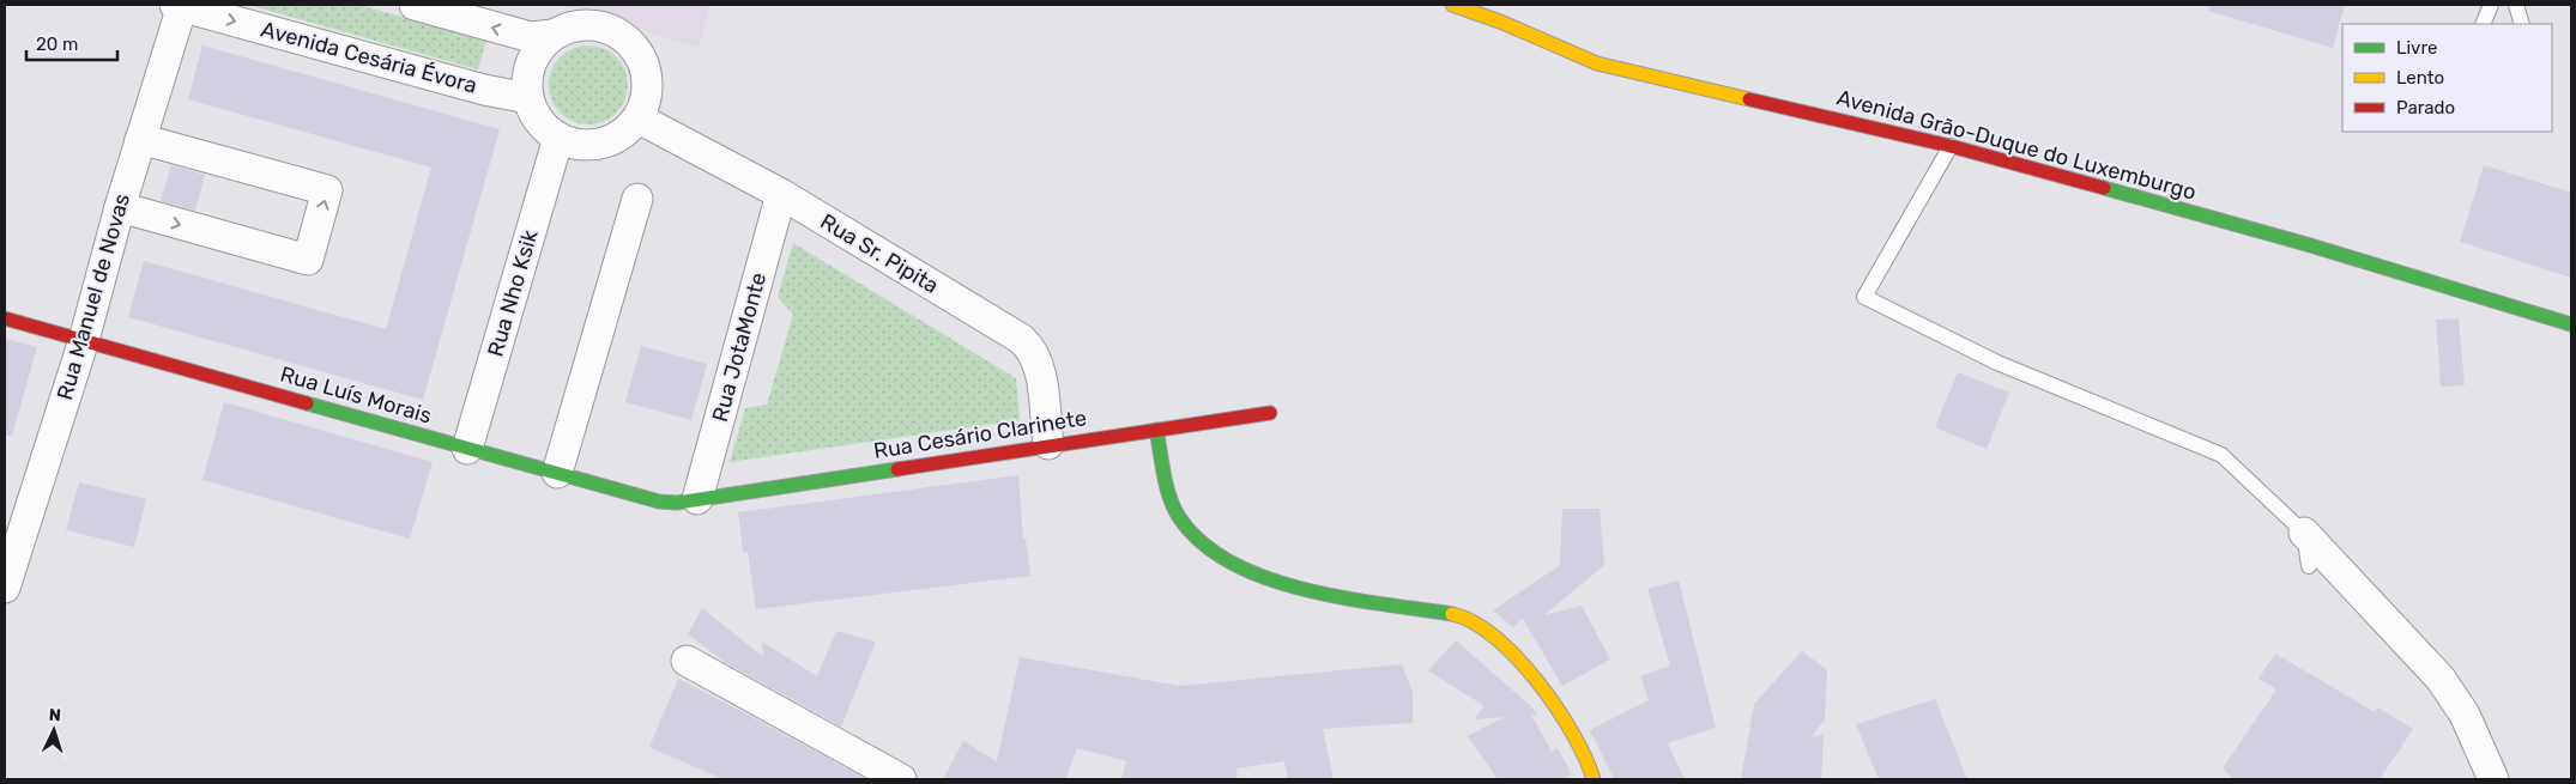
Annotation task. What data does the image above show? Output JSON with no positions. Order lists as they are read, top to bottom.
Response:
{
  "streets": {
    "street": [
      "Avenida Cesária Évora",
      "Avenida Grão-Duque do Luxemburgo",
      "Rua Sr. Pipita",
      "Rua Nho Ksik",
      "Rua Manuel de Novas",
      "Rua JotaMonte",
      "Rua Luís Morais",
      "Rua Cesário Clarinete"
    ]
  },
  "crossings": [
    ["Avenida Cesária Évora", "Rua Sr. Pipita"],
    ["Avenida Cesária Évora", "Rua Nho Ksik"],
    ["Avenida Cesária Évora", "Rua Manuel de Novas"],
    ["Rua Sr. Pipita", "Rua Nho Ksik"],
    ["Rua Sr. Pipita", "Rua JotaMonte"],
    ["Rua Sr. Pipita", "Rua Cesário Clarinete"],
    ["Rua Nho Ksik", "Rua Luís Morais"],
    ["Rua Manuel de Novas", "Rua Luís Morais"],
    ["Rua JotaMonte", "Rua Luís Morais"],
    ["Rua JotaMonte", "Rua Cesário Clarinete"],
    ["Rua Luís Morais", "Rua Cesário Clarinete"]
  ],
  "legend": ["Livre", "Lento", "Parado"],
  "scale_bar": "20 m",
  "north": "top"
}
